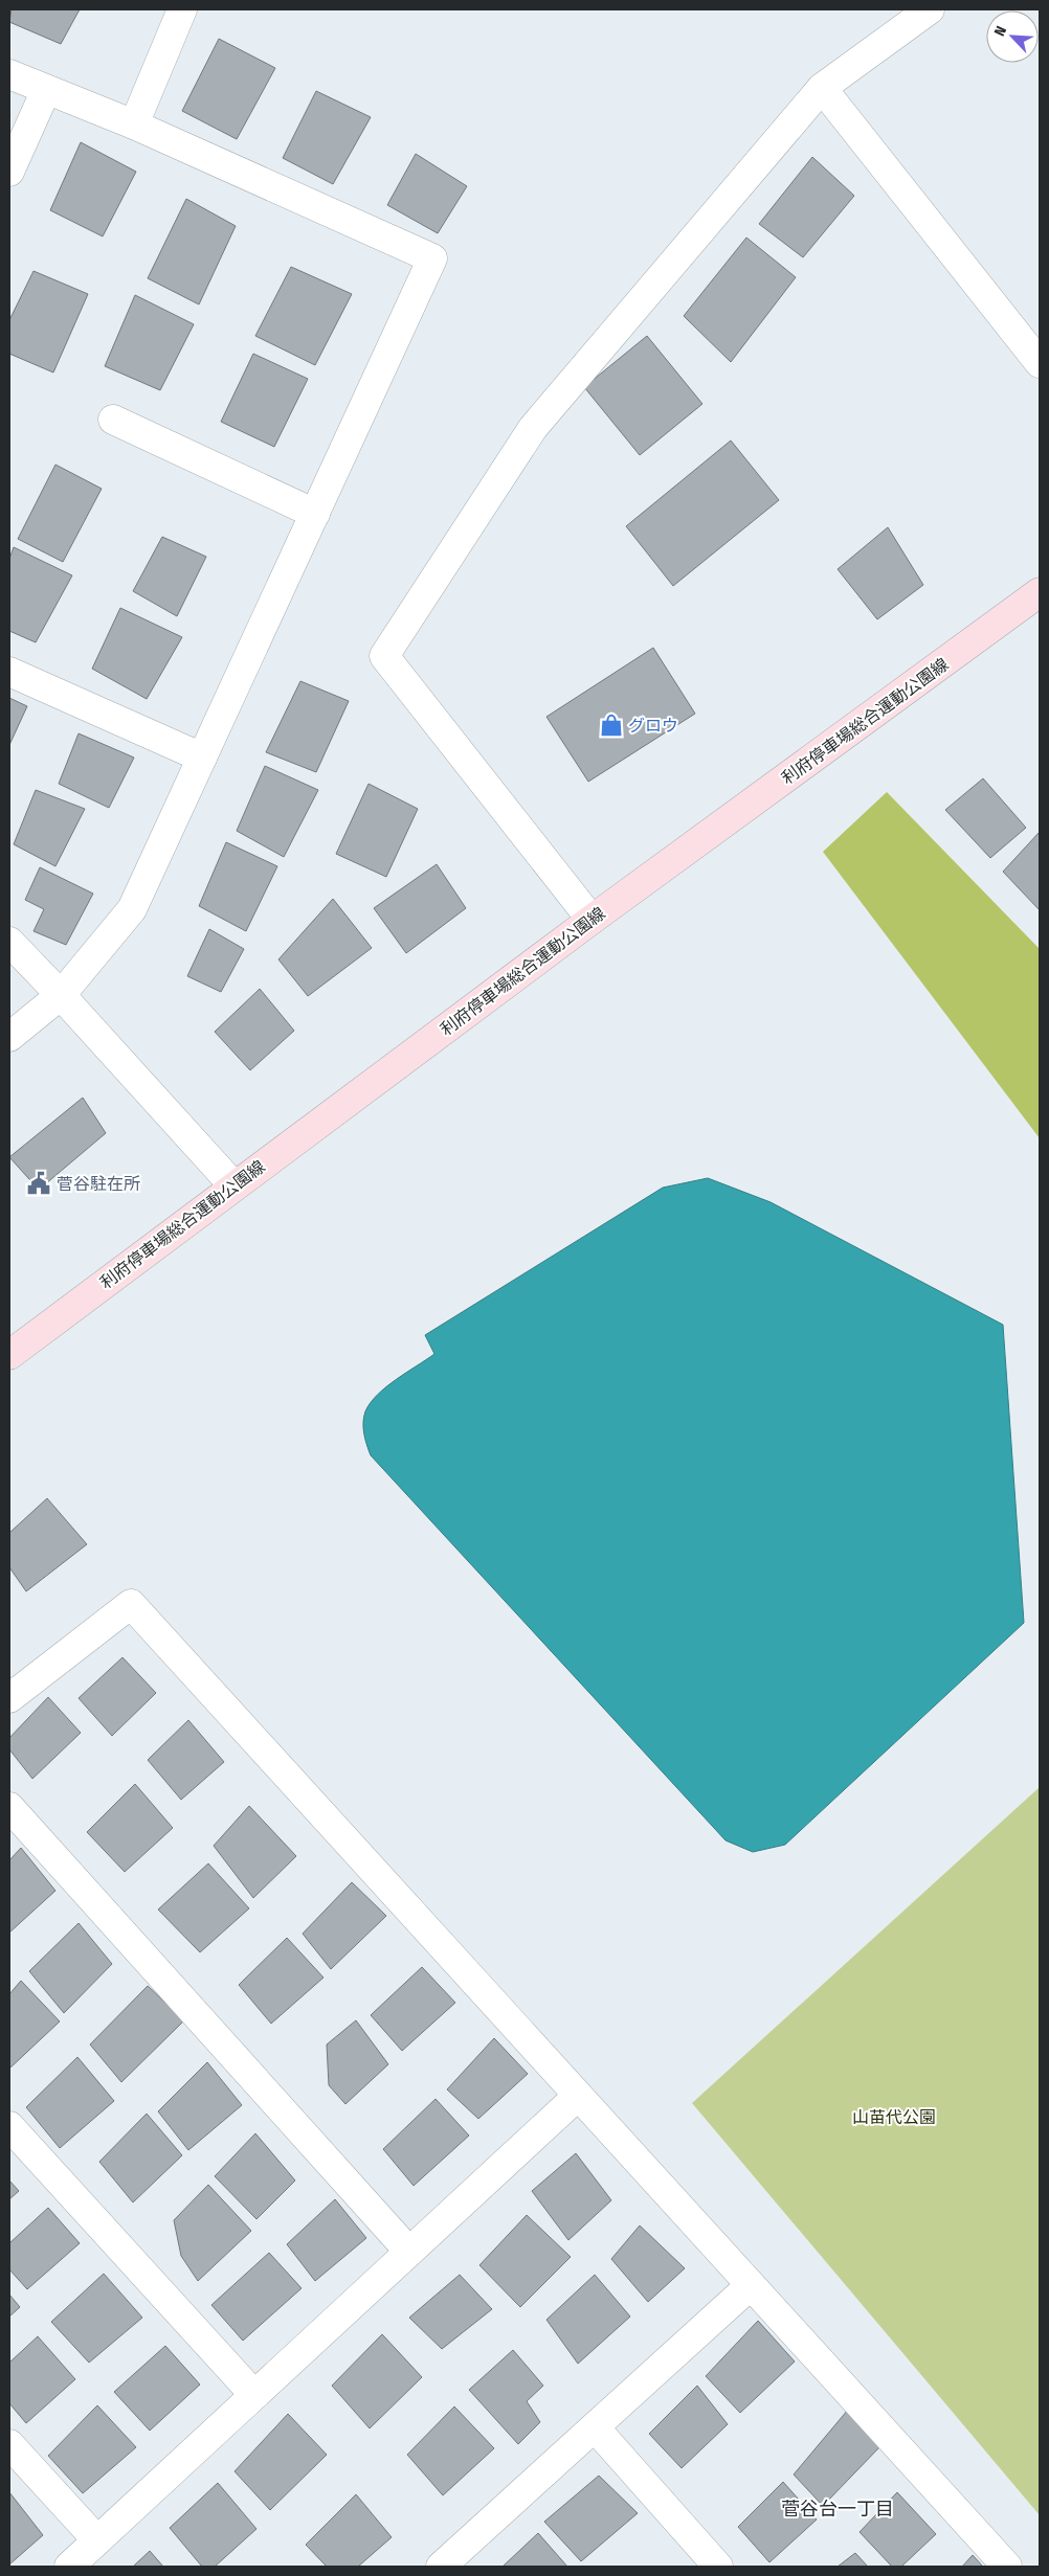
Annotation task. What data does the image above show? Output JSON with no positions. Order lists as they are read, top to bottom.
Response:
{
  "streets": {
    "main road": ["利府停車場総合運動公園線"]
  },
  "districts": ["菅谷台一丁目"],
  "parks": ["山苗代公園"],
  "places": {
    "shop": ["グロウ"],
    "public building": ["菅谷駐在所"]
  },
  "north": "top left"
}
